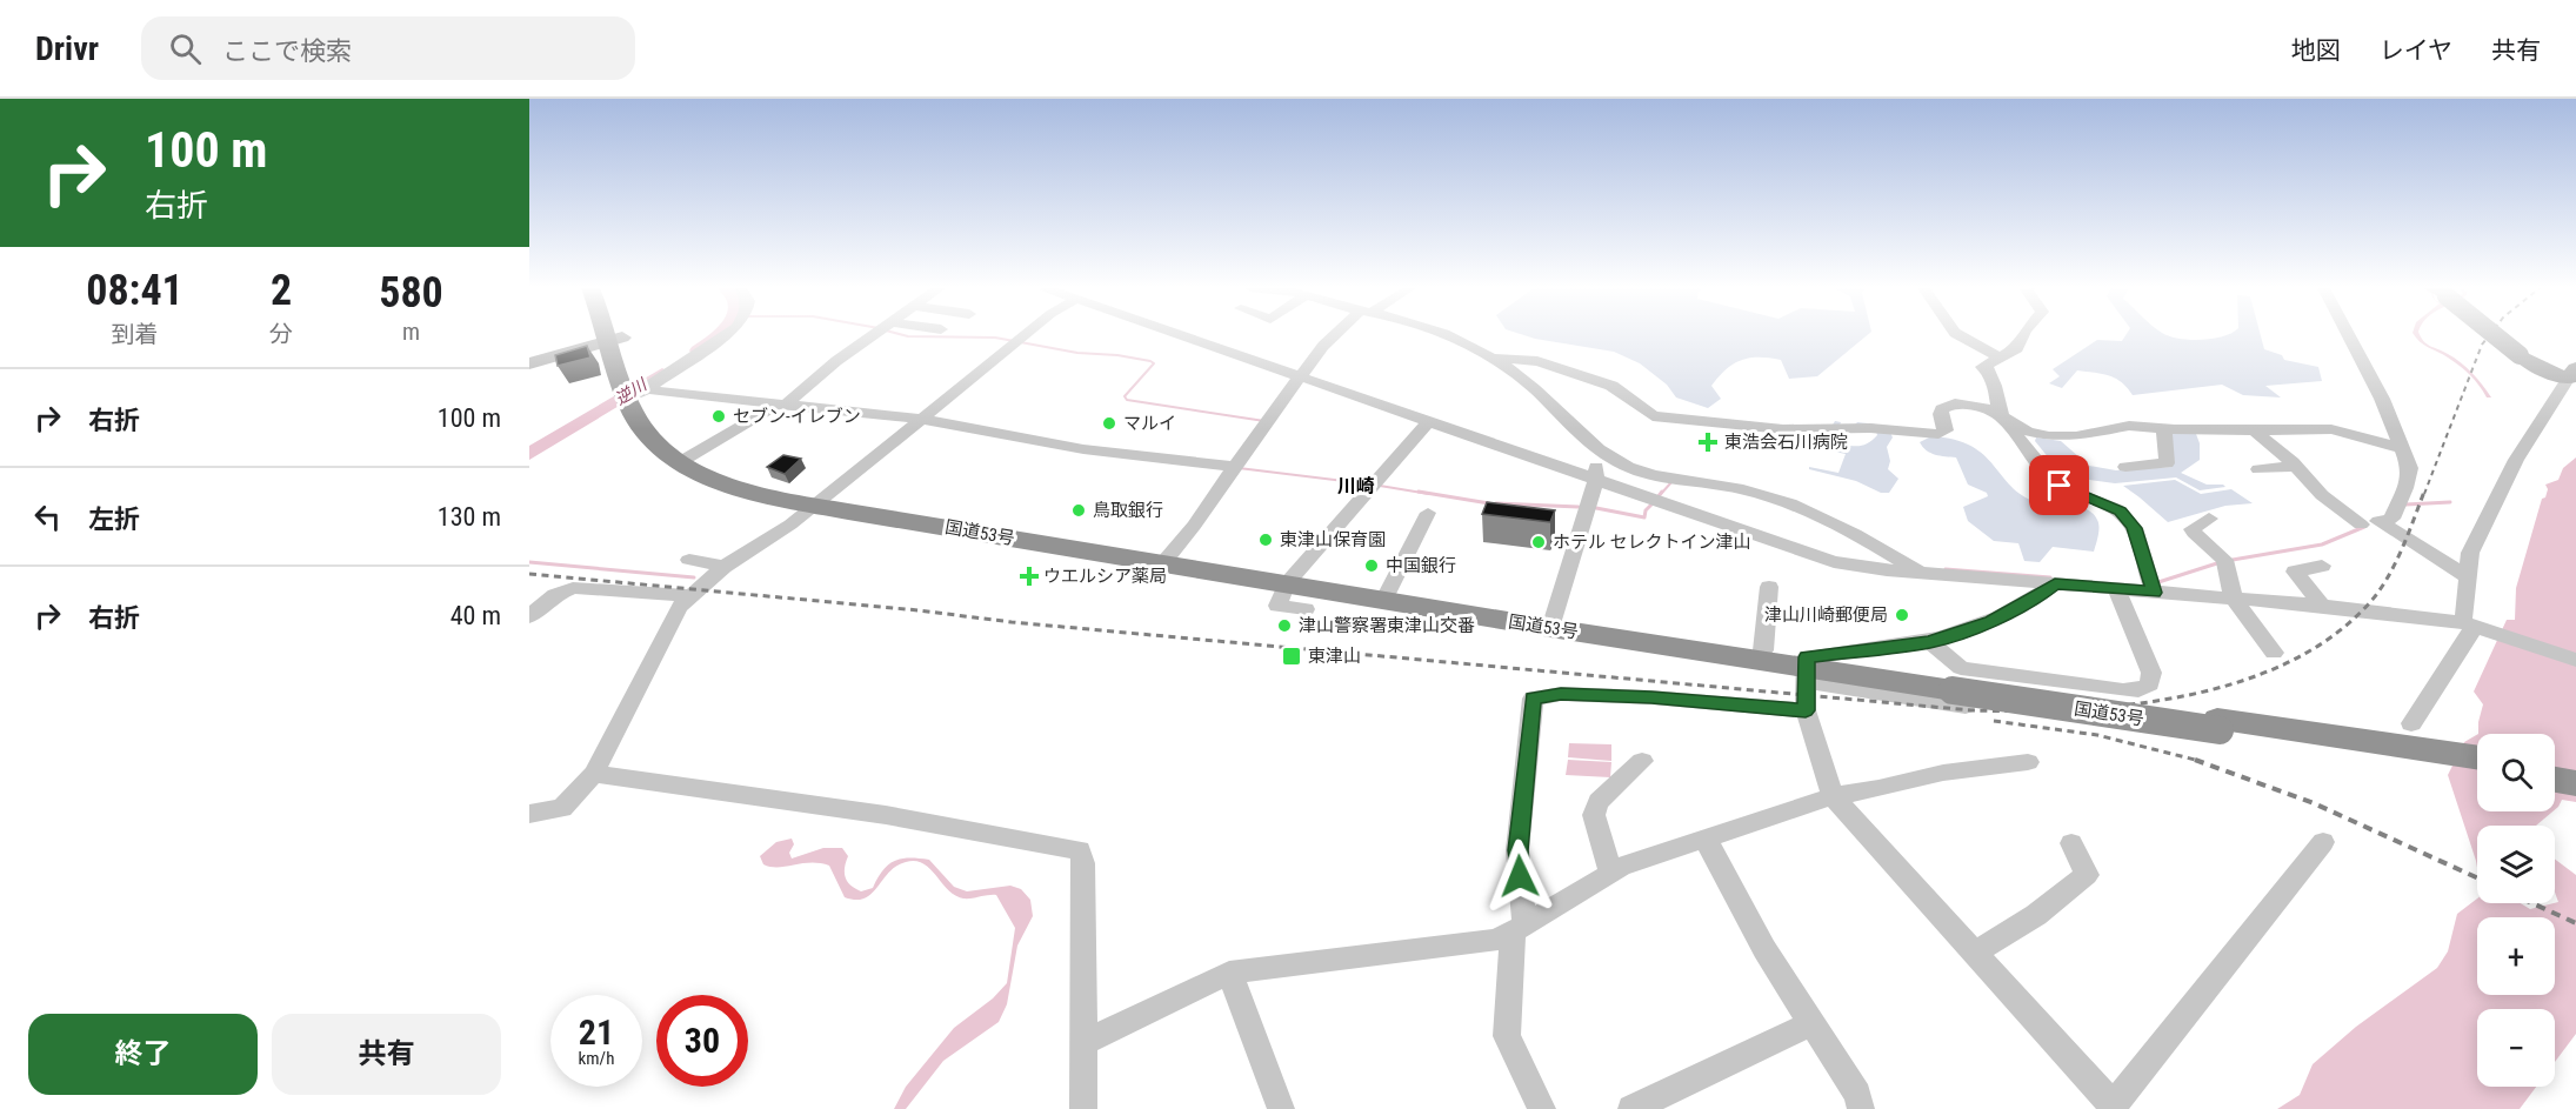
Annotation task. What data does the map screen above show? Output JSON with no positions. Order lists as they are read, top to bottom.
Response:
{
  "streets": {
    "highway": ["国道53号"]
  },
  "districts": ["川崎"],
  "water": ["逆川"],
  "places": {
    "other": [
      "セブン-イレブン",
      "マルイ",
      "鳥取銀行",
      "東津山保育園",
      "ホテル セレクトイン津山",
      "中国銀行",
      "津山川崎郵便局",
      "津山警察署東津山交番"
    ],
    "health": ["東浩会石川病院", "ウエルシア薬局"],
    "transit": ["東津山"]
  },
  "page": {
    "header": "Drivr",
    "search": "ここで検索",
    "nav": ["地図", "レイヤ", "共有"],
    "turn": ["100 m", "右折"],
    "eta": [
      "08:41",
      "到着",
      "2",
      "分",
      "580",
      "m"
    ],
    "list": [
      {
        "name": "右折",
        "value": "100 m"
      },
      {
        "name": "左折",
        "value": "130 m"
      },
      {
        "name": "右折",
        "value": "40 m"
      }
    ],
    "map_buttons": ["+", "−"],
    "speed": "21 km/h",
    "limit": "30",
    "buttons": ["終了", "共有"]
  }
}
